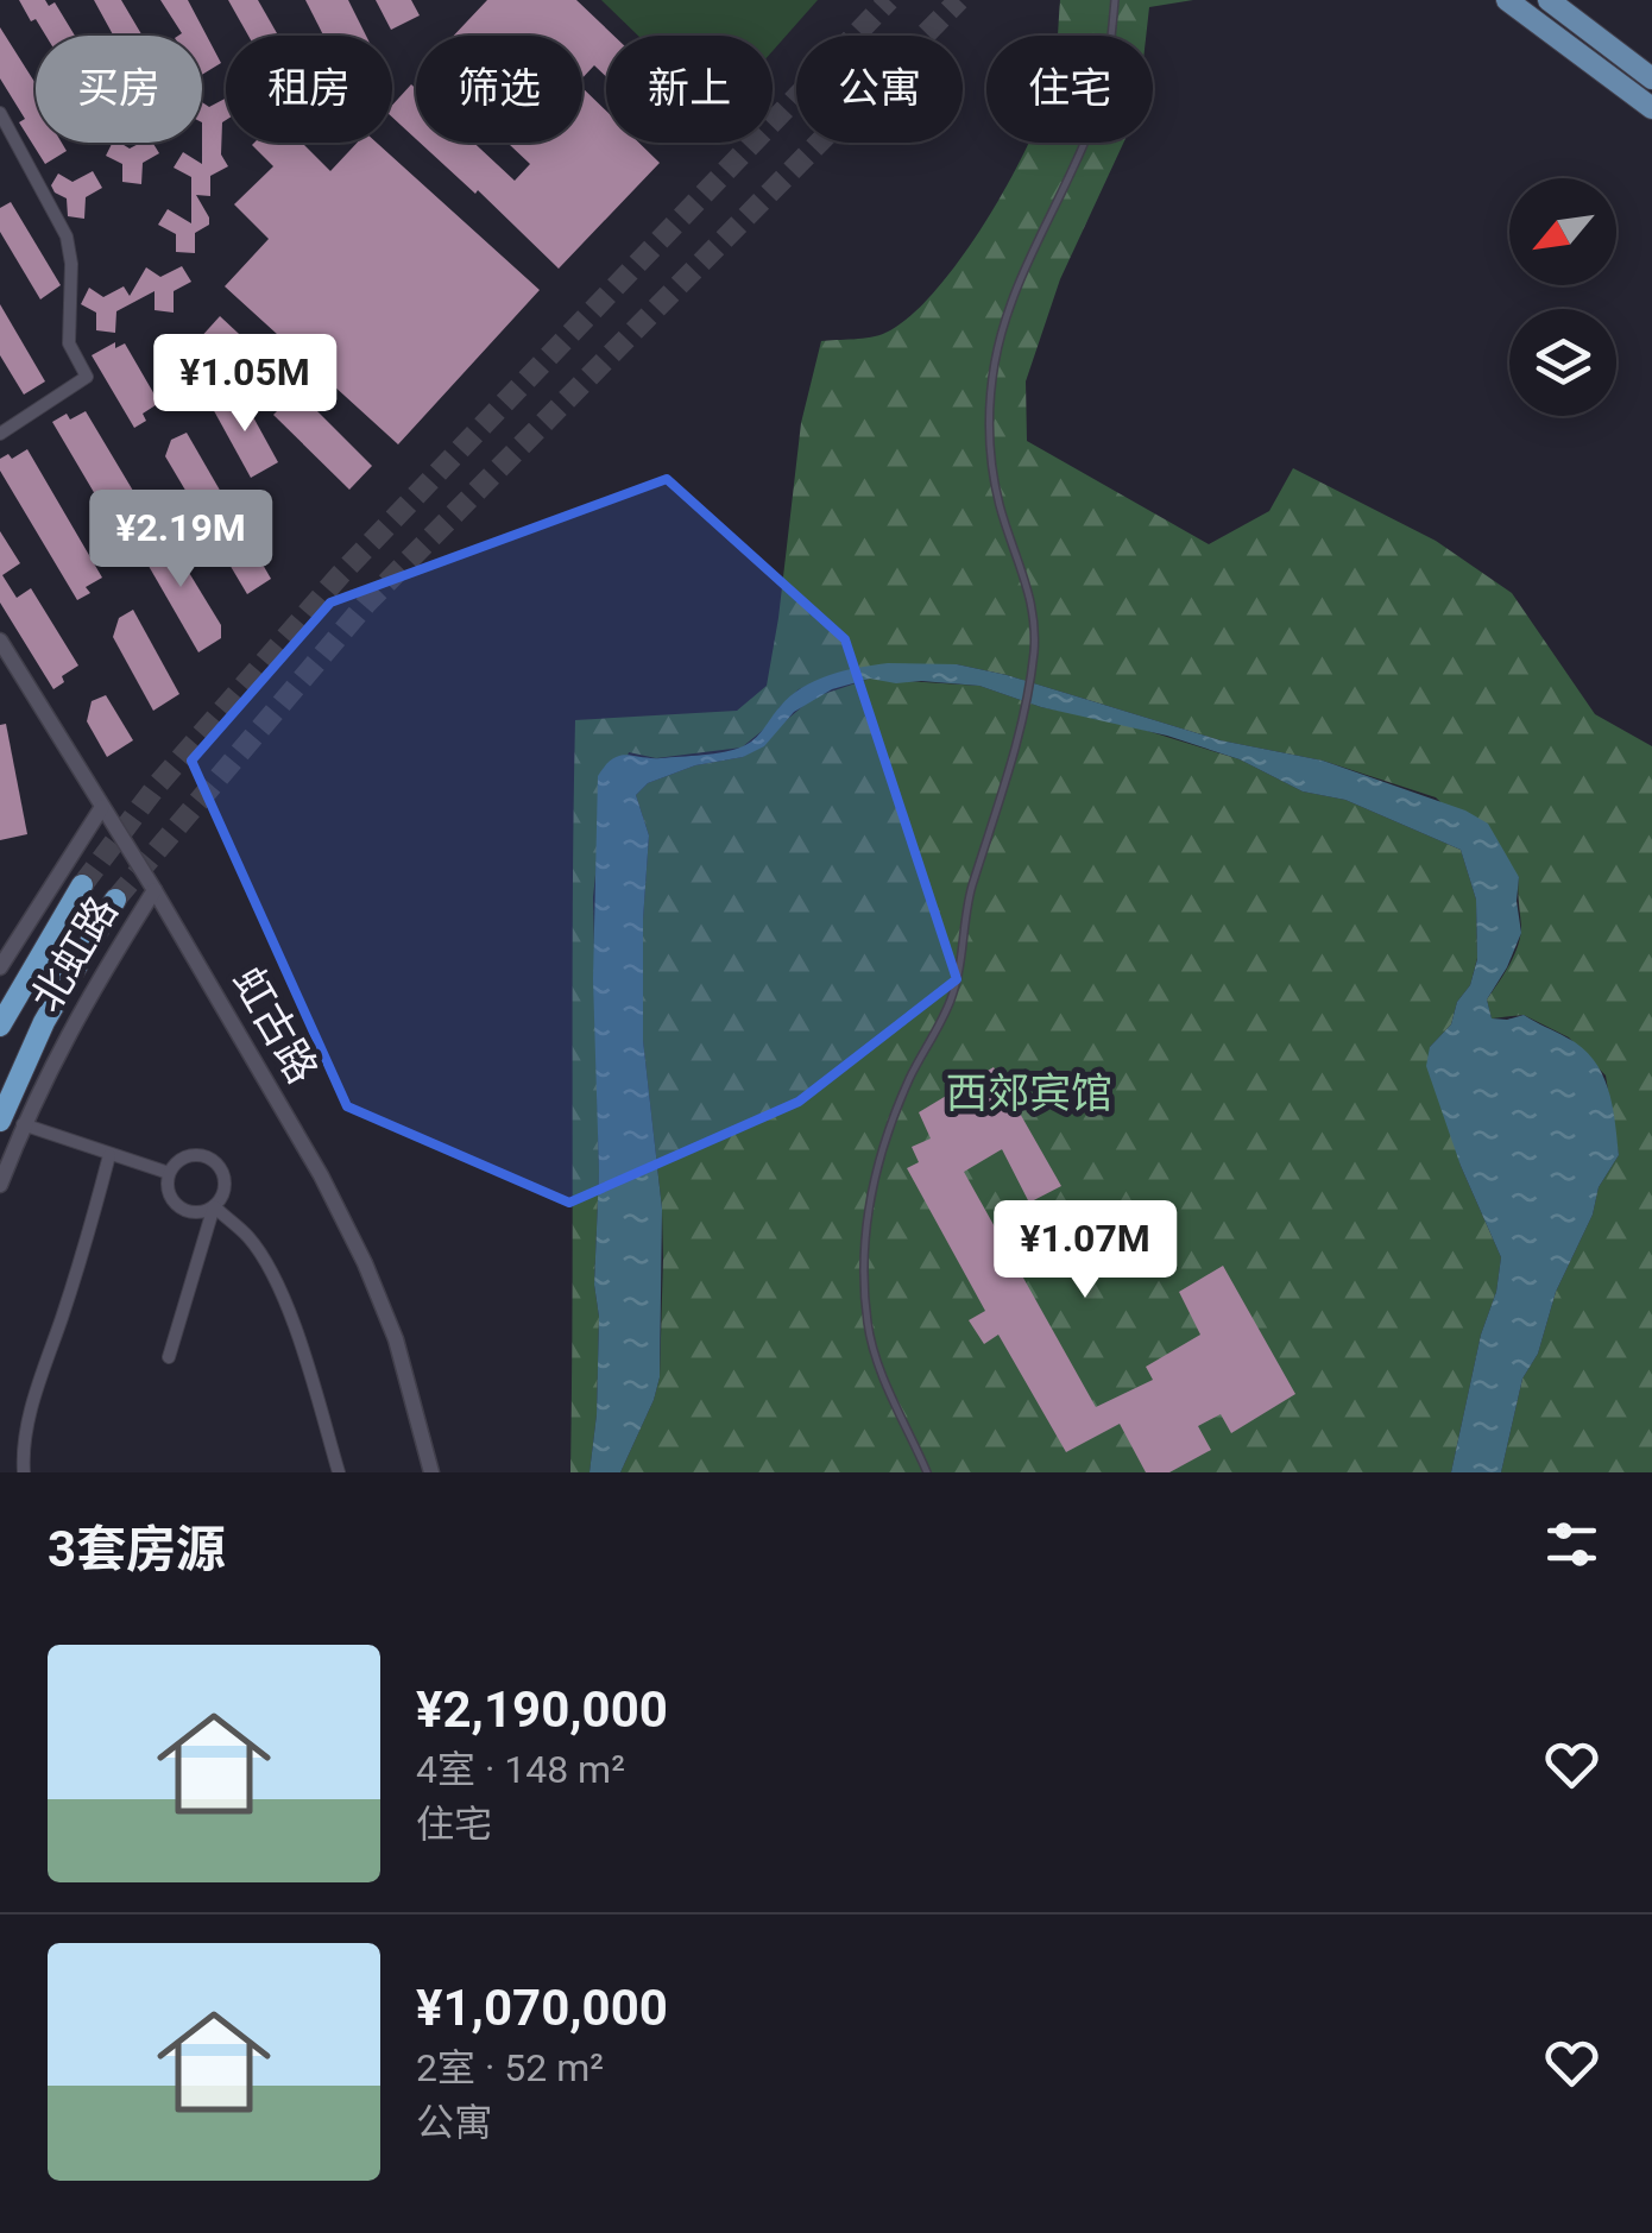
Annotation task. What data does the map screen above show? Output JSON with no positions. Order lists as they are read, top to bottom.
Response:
{
  "streets": {
    "street": ["北虹路", "虹古路"]
  },
  "crossings": [
    ["北虹路", "虹古路"]
  ],
  "parks": ["西郊宾馆"],
  "north": "bottom left",
  "page": {
    "chip": [
      "买房",
      "租房",
      "筛选",
      "新上",
      "公寓",
      "住宅"
    ],
    "price": ["¥1.05M", "¥2.19M", "¥1.07M"],
    "heading": "3套房源",
    "list": [
      {
        "name": "¥2,190,000",
        "note": "4室 · 148 m² · 住宅"
      },
      {
        "name": "¥1,070,000",
        "note": "2室 · 52 m² · 公寓"
      }
    ]
  }
}
